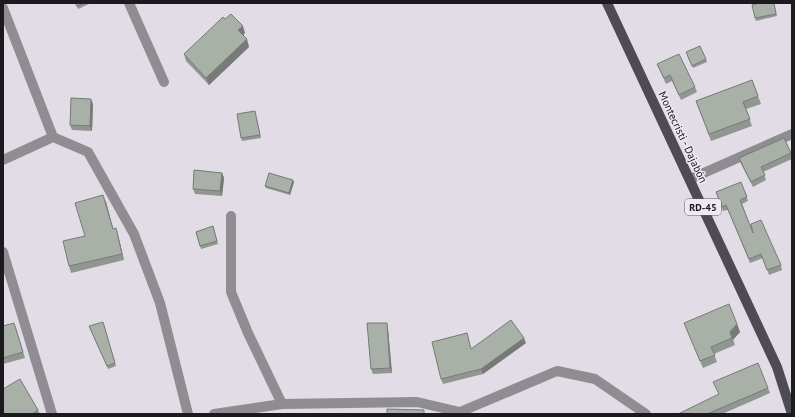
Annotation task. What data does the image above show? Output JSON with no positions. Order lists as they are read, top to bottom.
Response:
{
  "streets": {
    "main road": ["Montecristi - Dajabón", "RD-45"]
  }
}
